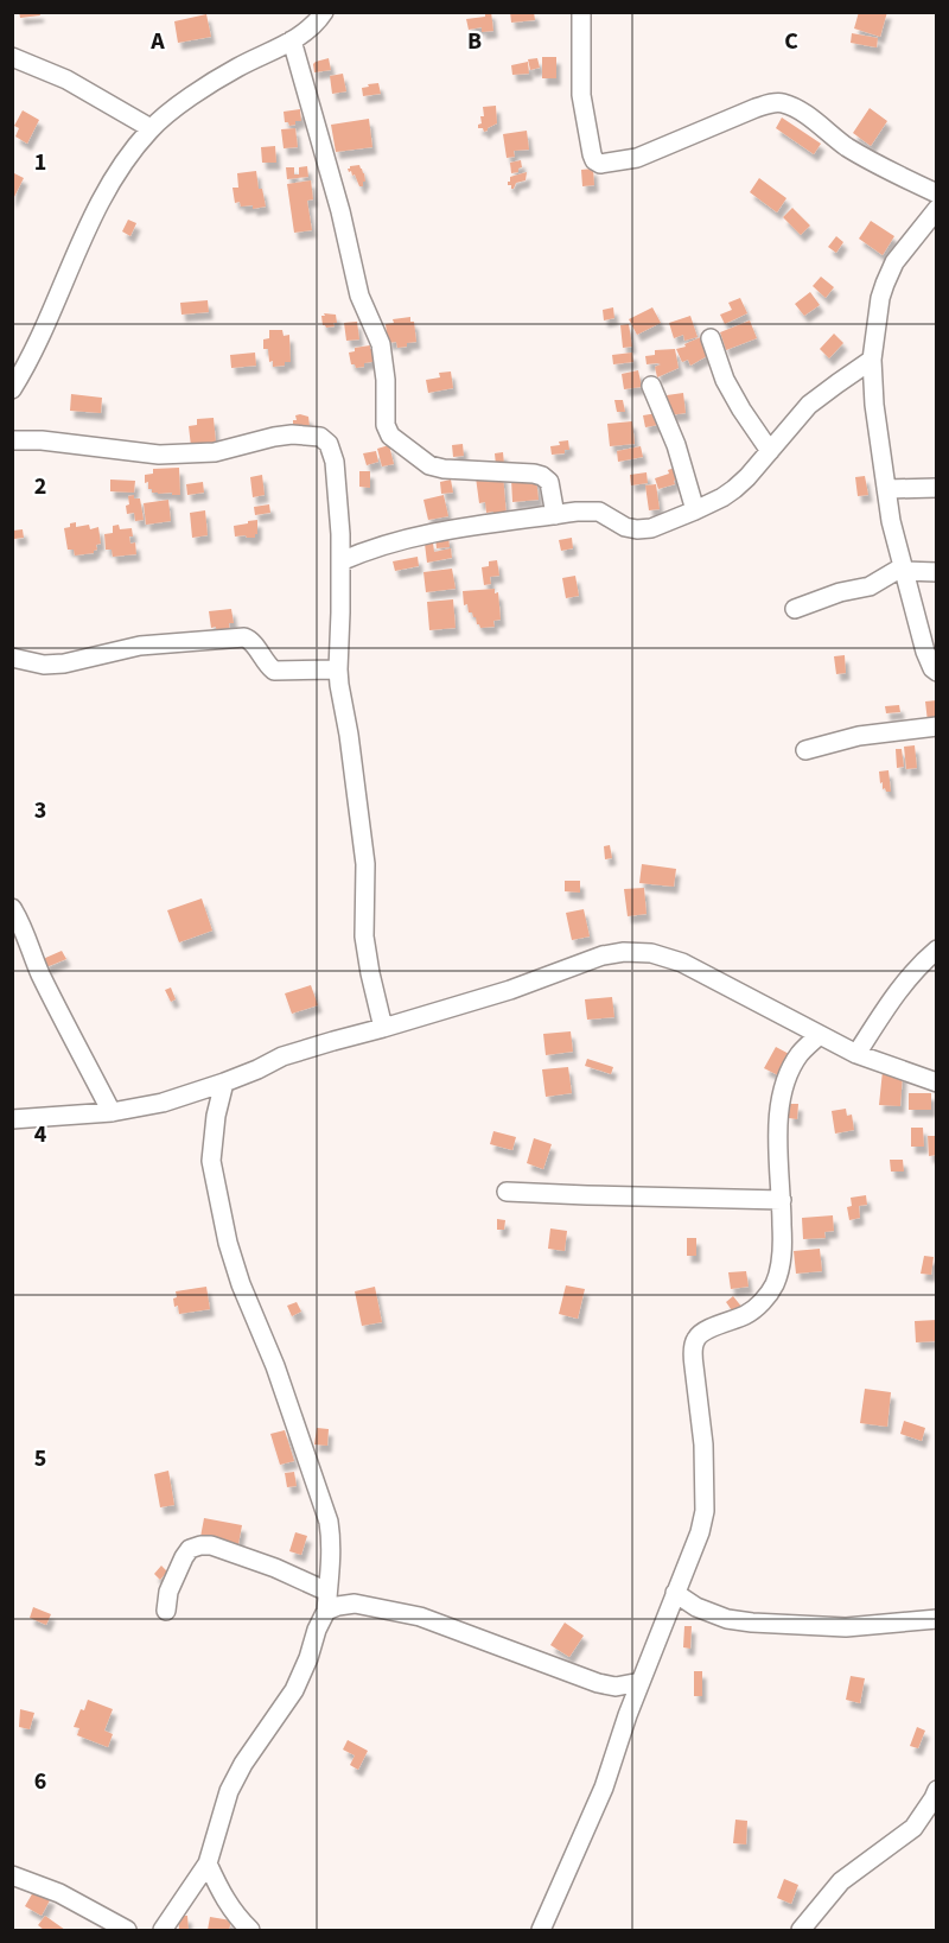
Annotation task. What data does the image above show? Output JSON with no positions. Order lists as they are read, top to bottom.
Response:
{
  "grid": {
    "columns": ["A", "B", "C"],
    "rows": [
      "1",
      "2",
      "3",
      "4",
      "5",
      "6"
    ]
  }
}
